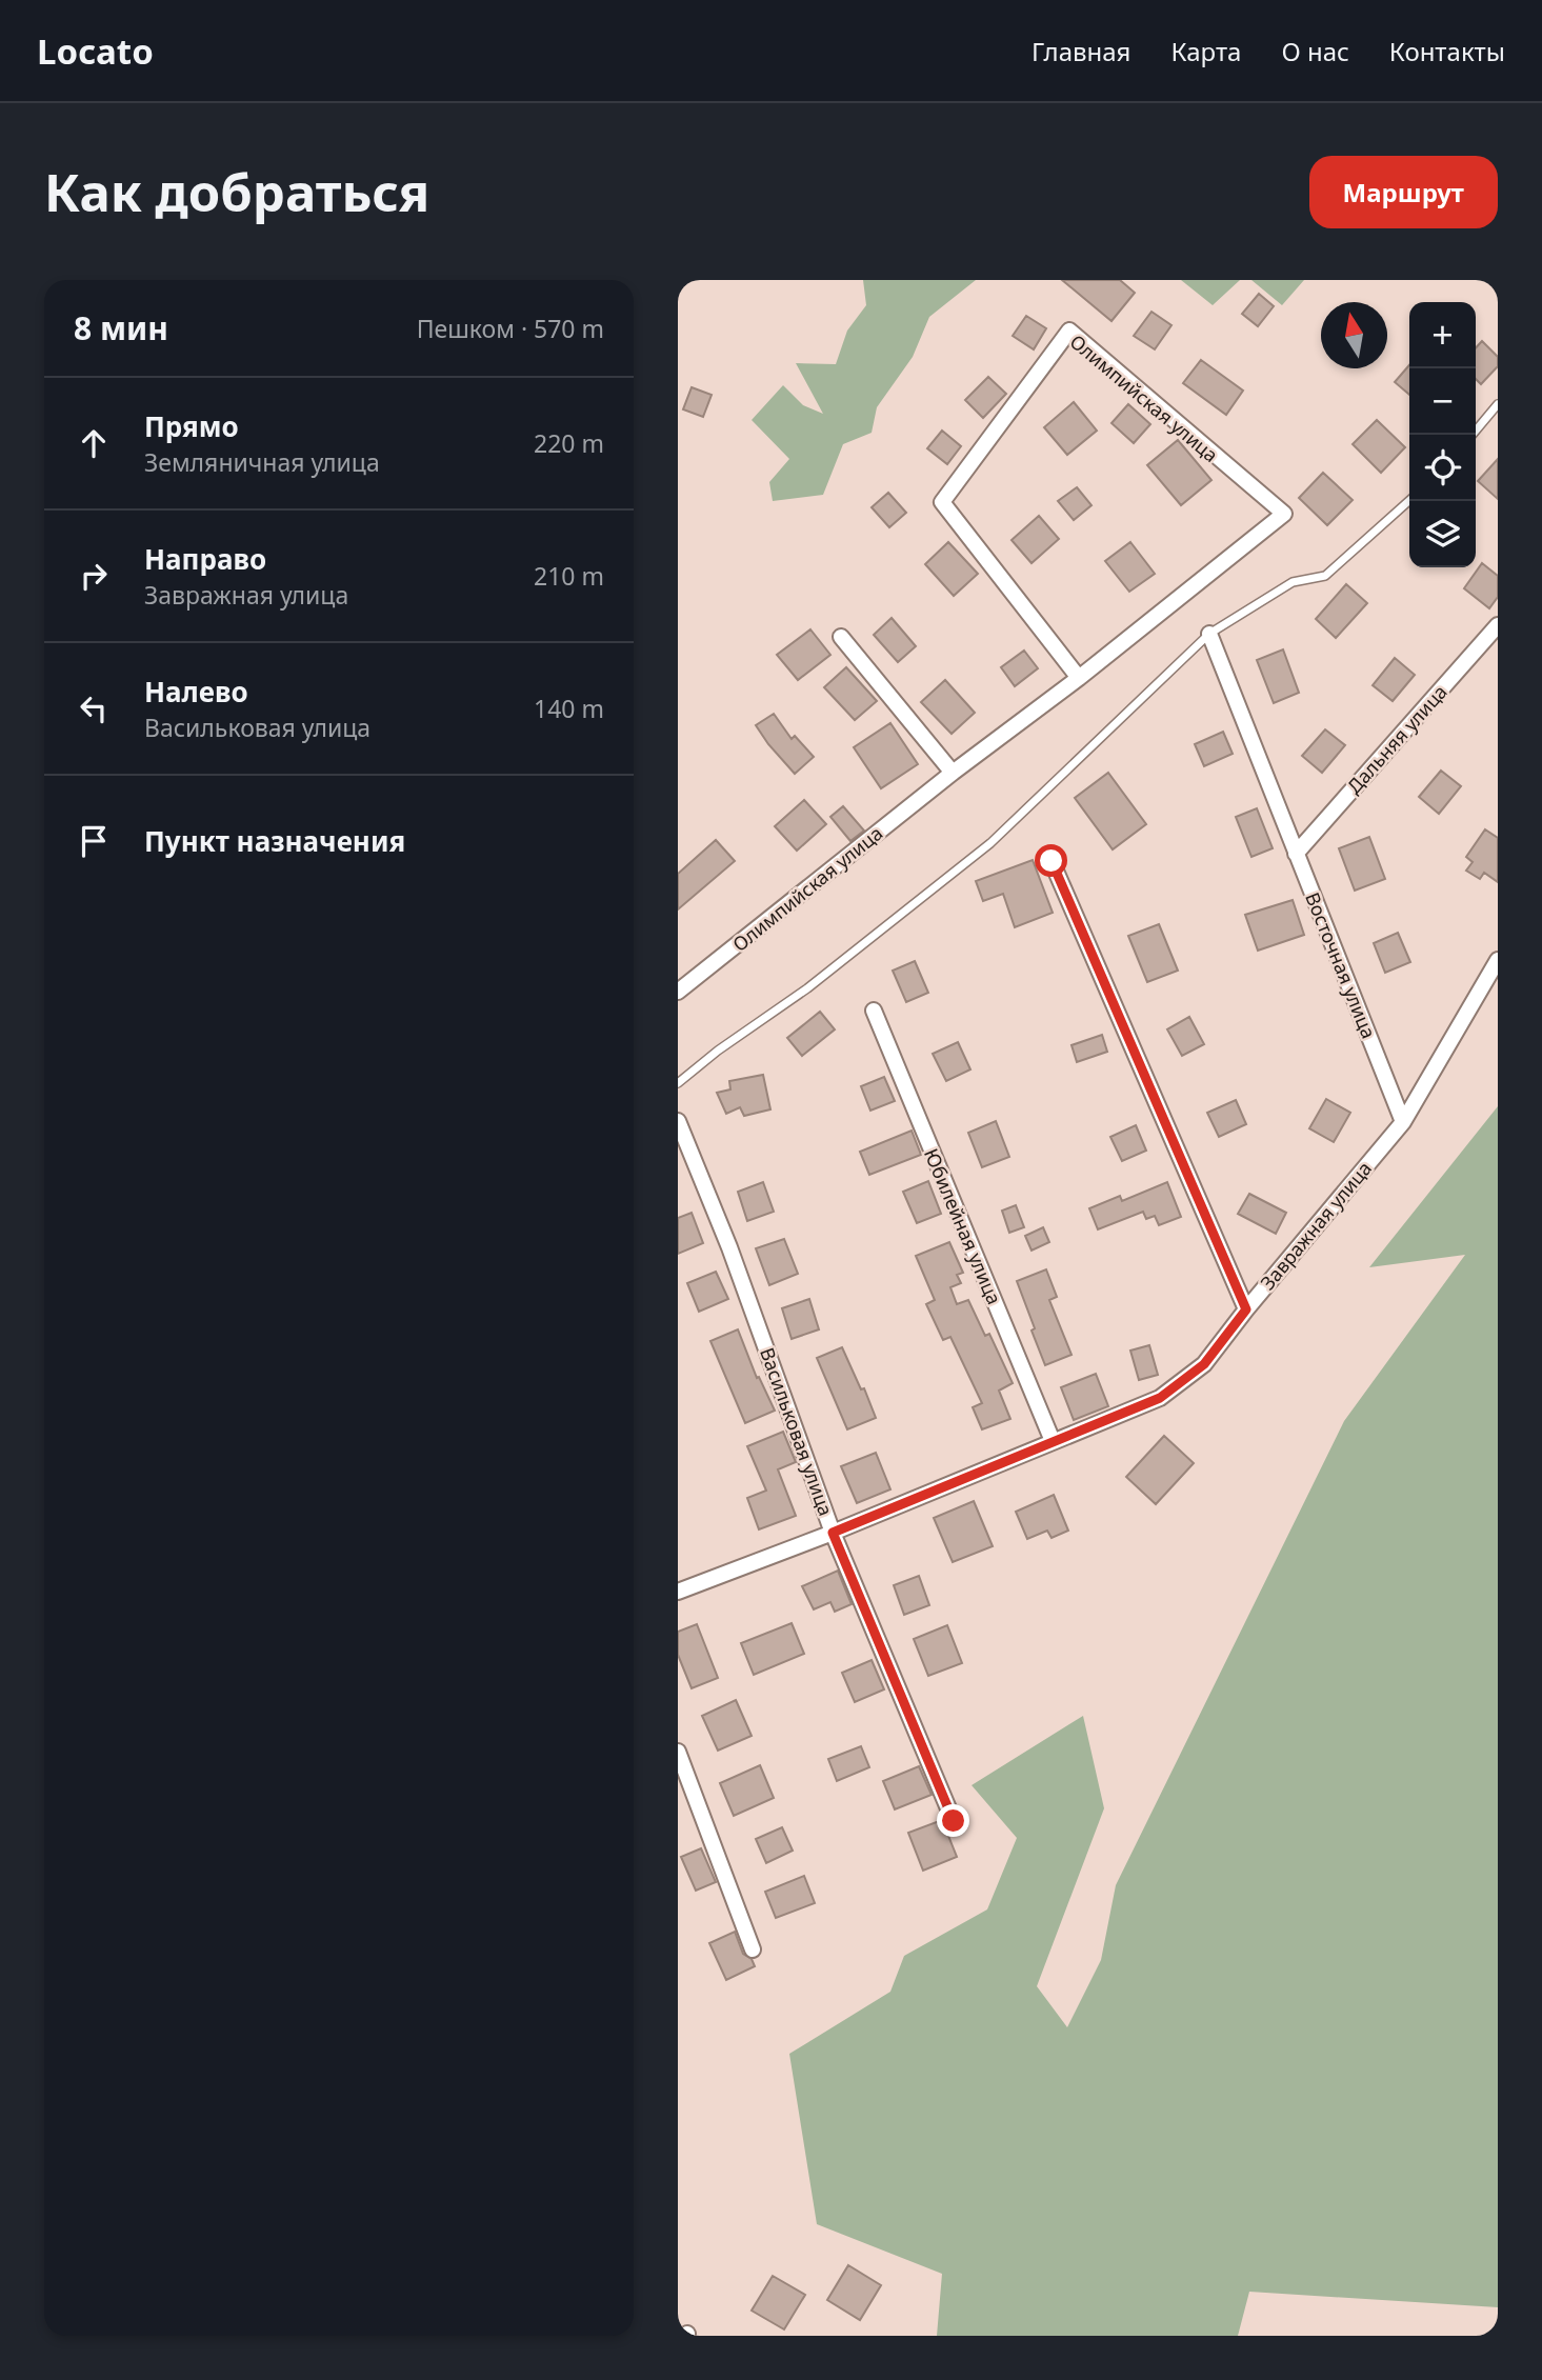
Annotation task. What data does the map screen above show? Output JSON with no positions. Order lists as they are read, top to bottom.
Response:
{
  "streets": {
    "street": [
      "Олимпийская улица",
      "Дальняя улица",
      "Восточная улица",
      "Завражная улица",
      "Юбилейная улица",
      "Васильковая улица"
    ]
  },
  "crossings": [
    ["Дальняя улица", "Восточная улица"],
    ["Восточная улица", "Завражная улица"],
    ["Завражная улица", "Юбилейная улица"],
    ["Завражная улица", "Васильковая улица"]
  ],
  "north": "top",
  "page": {
    "header": "Locato",
    "nav": [
      "Главная",
      "Карта",
      "О нас",
      "Контакты"
    ],
    "buttons": "Маршрут",
    "title": "Как добраться",
    "heading": ["8 мин", "Пешком · 570 m"],
    "map_buttons": ["+", "−"],
    "list": [
      ["Прямо", "Земляничная улица", "220 m"],
      ["Направо", "Завражная улица", "210 m"],
      ["Налево", "Васильковая улица", "140 m"],
      "Пункт назначения"
    ]
  }
}
